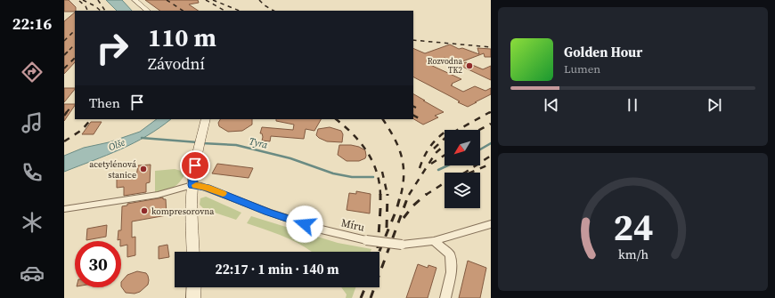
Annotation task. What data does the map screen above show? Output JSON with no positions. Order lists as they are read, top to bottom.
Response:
{
  "streets": {
    "street": ["Míru"]
  },
  "water": ["Tyra", "Olše"],
  "places": ["Rozvodna TK2", "acetylénová stanice", "kompresorovna"],
  "north": "bottom left",
  "page": {
    "tabs": "22:16",
    "turn": ["110 m", "Závodní"],
    "song": ["Golden Hour", "Lumen"],
    "then": "Then",
    "limit": "30",
    "trip": "22:17 · 1 min · 140 m",
    "gauge": ["24", "km/h"]
  }
}
